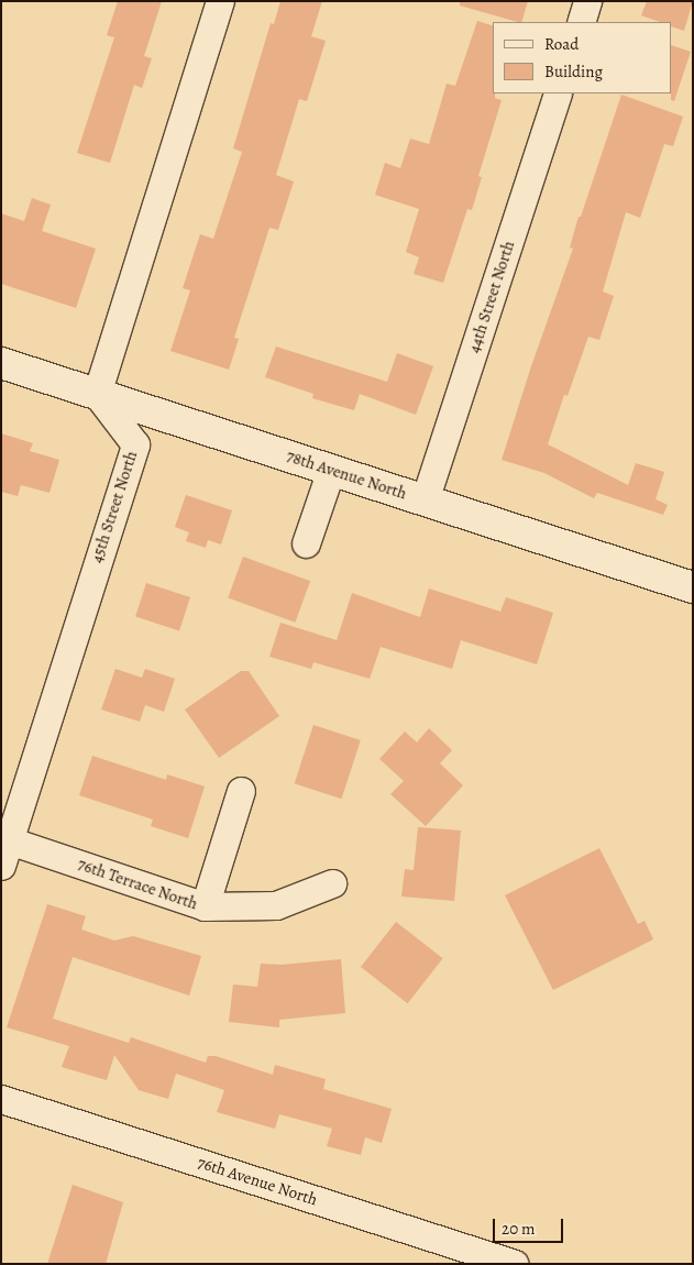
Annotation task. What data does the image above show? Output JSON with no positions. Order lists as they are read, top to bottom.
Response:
{
  "streets": {
    "street": [
      "44th Street North",
      "78th Avenue North",
      "45th Street North",
      "76th Terrace North",
      "76th Avenue North"
    ]
  },
  "crossings": [
    ["44th Street North", "78th Avenue North"],
    ["78th Avenue North", "45th Street North"],
    ["45th Street North", "76th Terrace North"]
  ],
  "legend": ["Road", "Building"],
  "scale_bar": "20 m"
}
